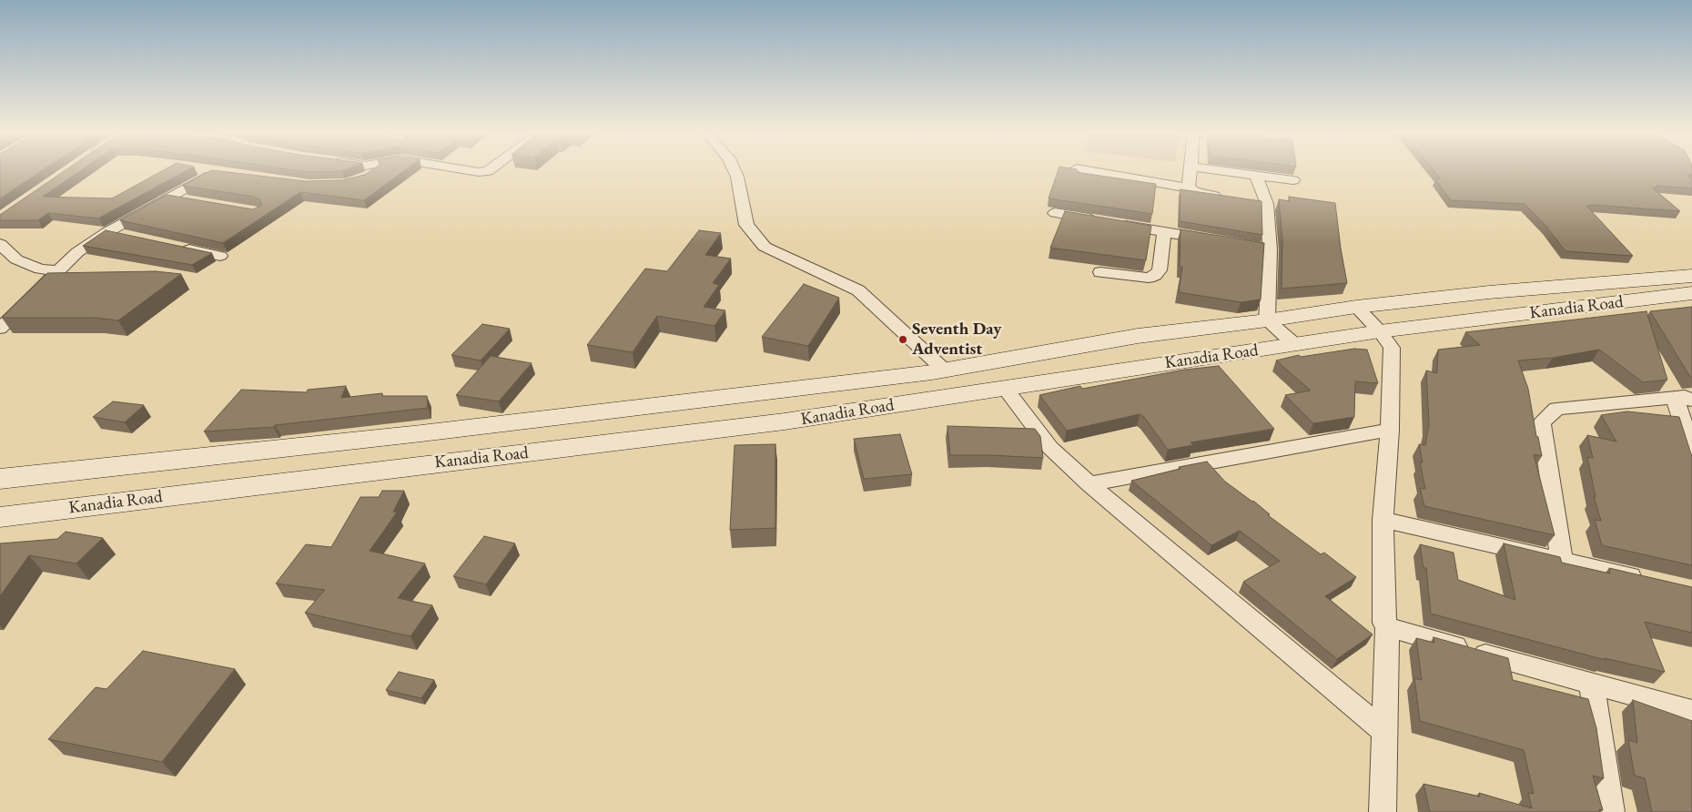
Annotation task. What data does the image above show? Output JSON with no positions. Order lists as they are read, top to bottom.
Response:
{
  "streets": {
    "main road": ["Kanadia Road"]
  },
  "places": ["Seventh Day Adventist"]
}
